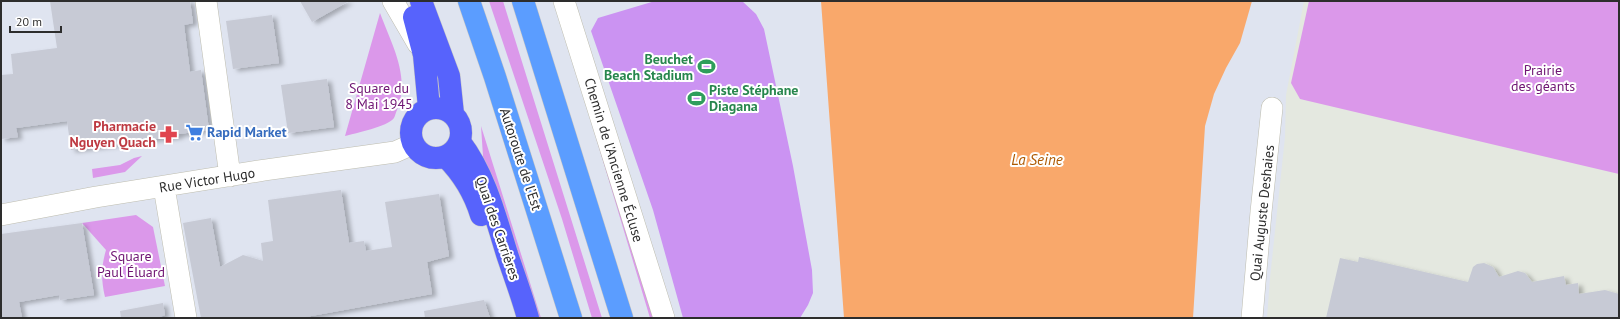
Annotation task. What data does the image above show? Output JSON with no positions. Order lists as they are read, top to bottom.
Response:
{
  "streets": {
    "highway": ["Autoroute de l’Est"],
    "main road": ["Quai des Carrières"],
    "street": ["Chemin de l'Ancienne Écluse", "Rue Victor Hugo", "Quai Auguste Deshaies"]
  },
  "crossings": [
    ["Rue Victor Hugo", "Quai des Carrières"]
  ],
  "water": ["La Seine"],
  "parks": ["Prairie des géants", "Square du 8 Mai 1945", "Square Paul Éluard"],
  "places": {
    "sports": ["Beuchet Beach Stadium", "Piste Stéphane Diagana"],
    "supermarket": ["Rapid Market"],
    "pharmacy": ["Pharmacie Nguyen Quach"]
  },
  "scale_bar": "20 m"
}
